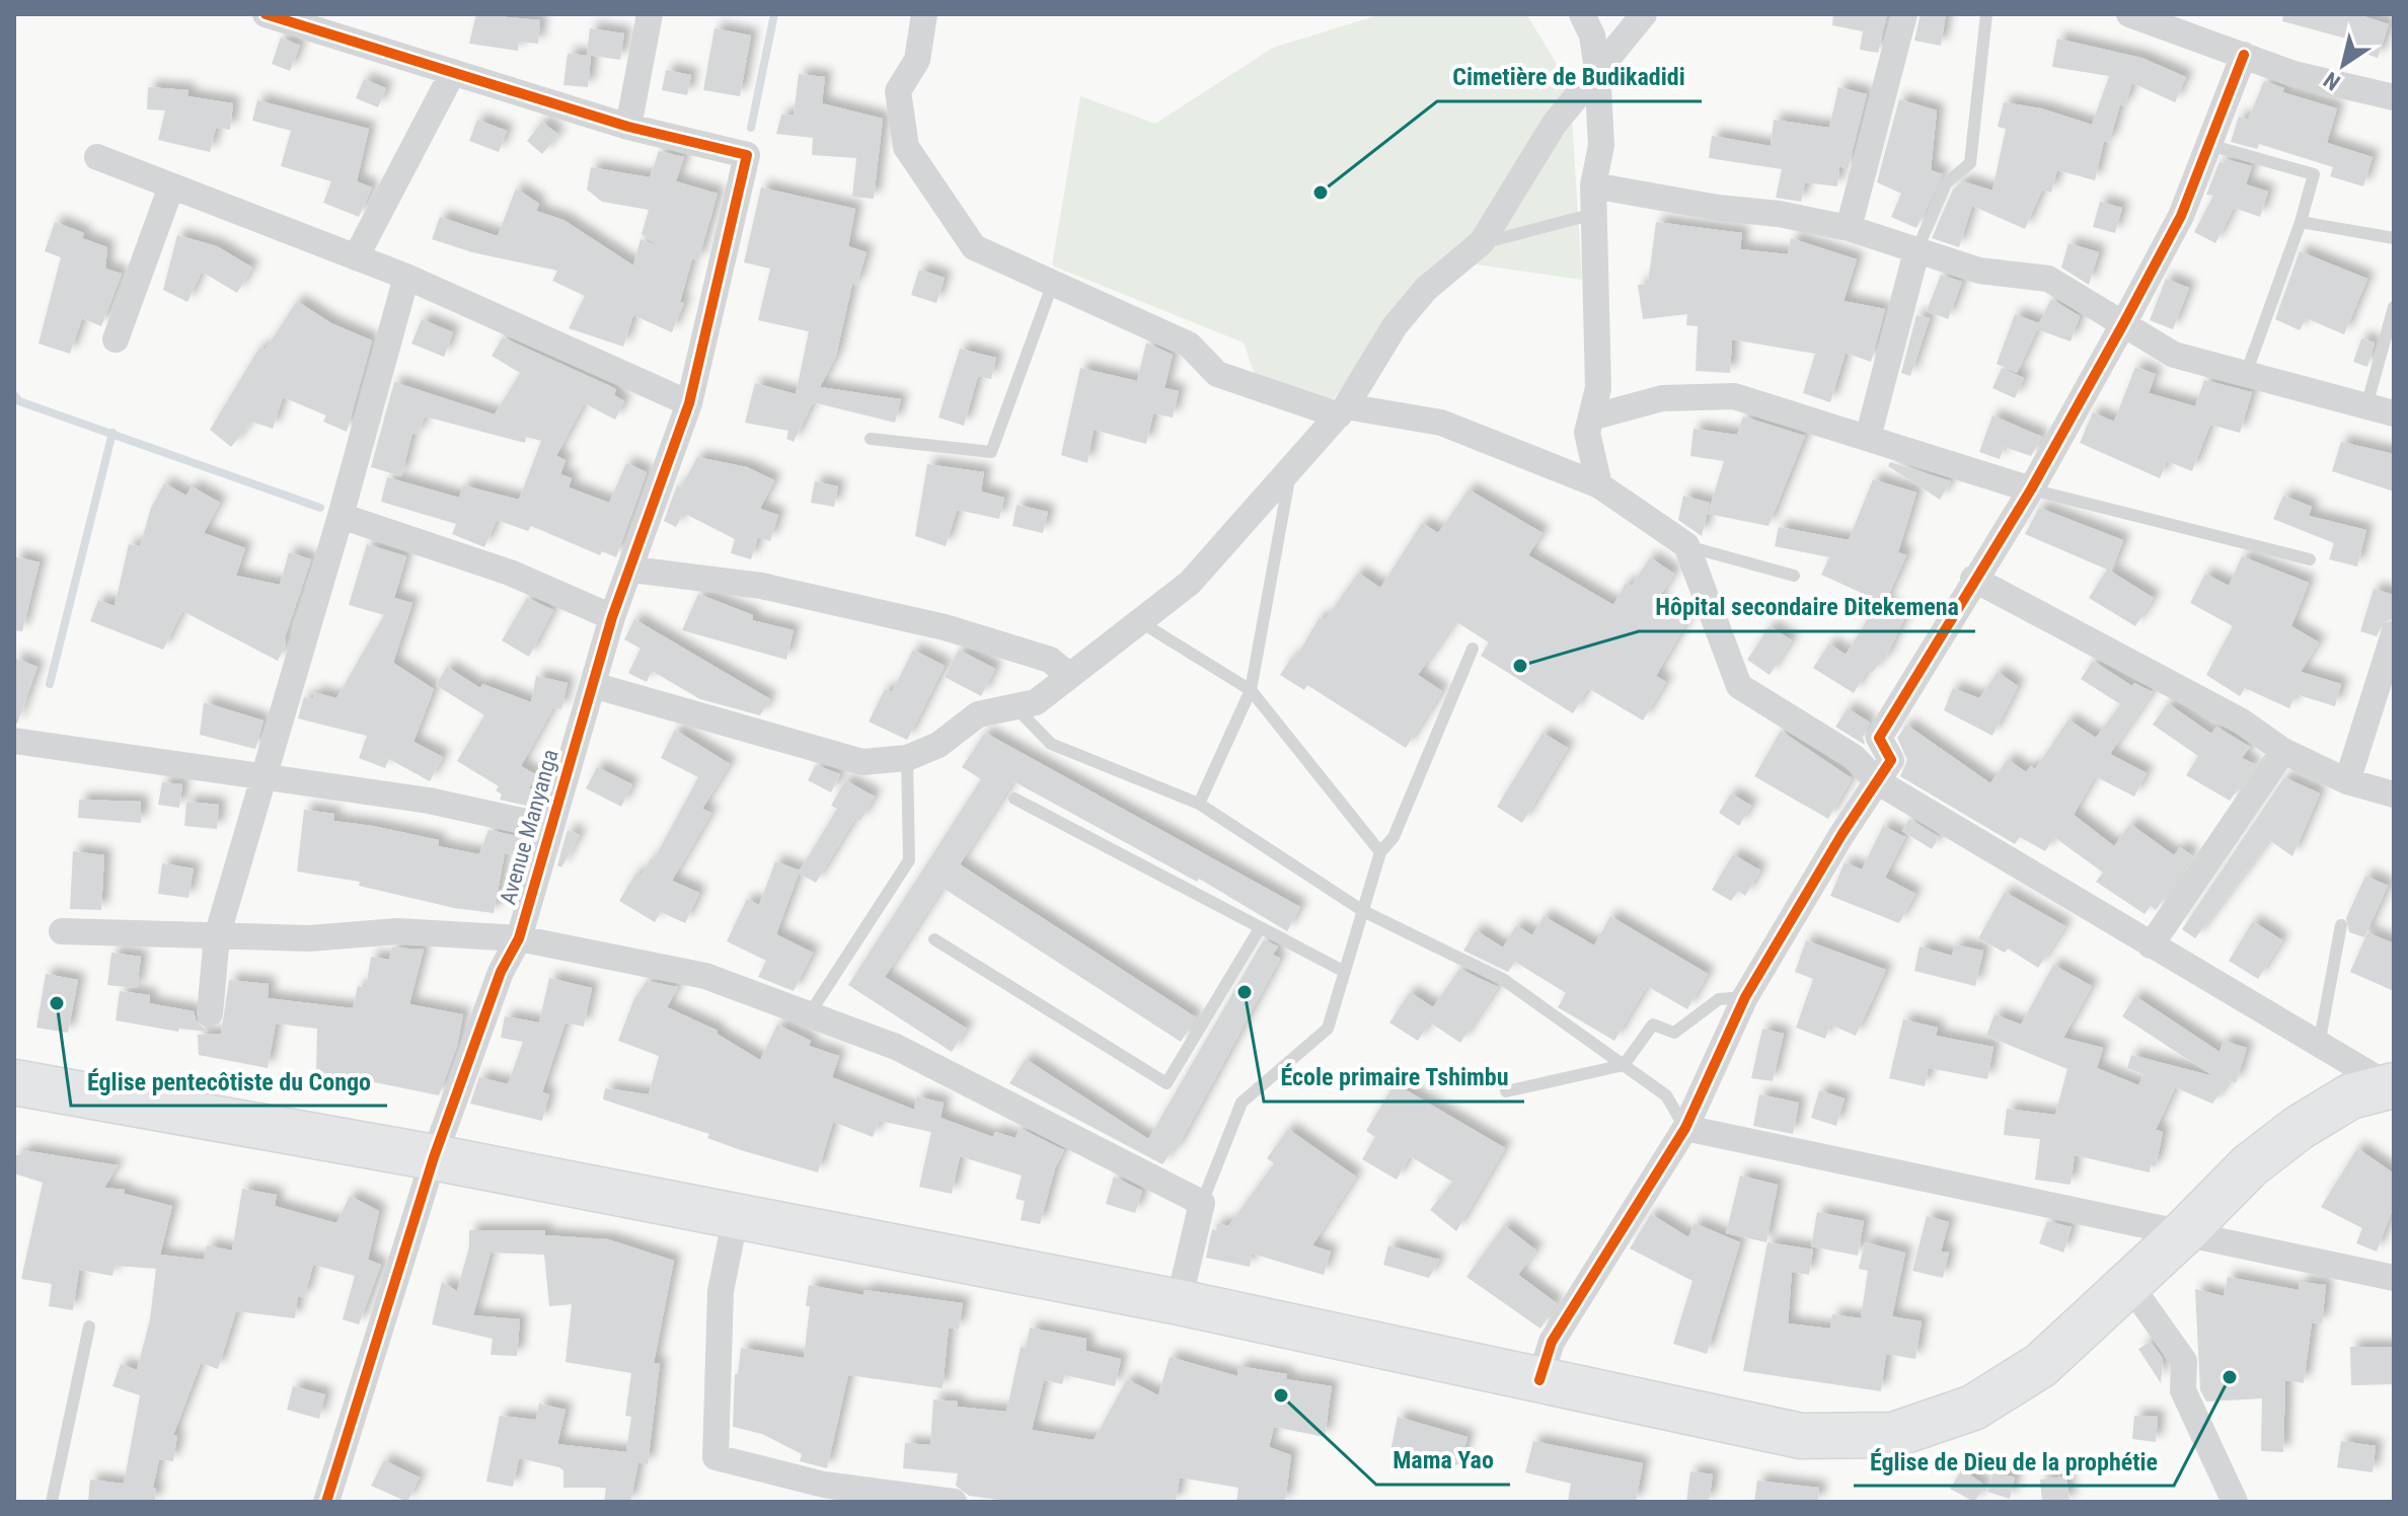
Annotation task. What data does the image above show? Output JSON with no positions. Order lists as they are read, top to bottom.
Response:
{
  "streets": {
    "street": ["Avenue Manyanga"]
  },
  "places": [
    "Cimetière de Budikadidi",
    "Hôpital secondaire Ditekemena",
    "École primaire Tshimbu",
    "Église pentecôtiste du Congo",
    "Église de Dieu de la prophétie",
    "Mama Yao"
  ],
  "north": "bottom left"
}
